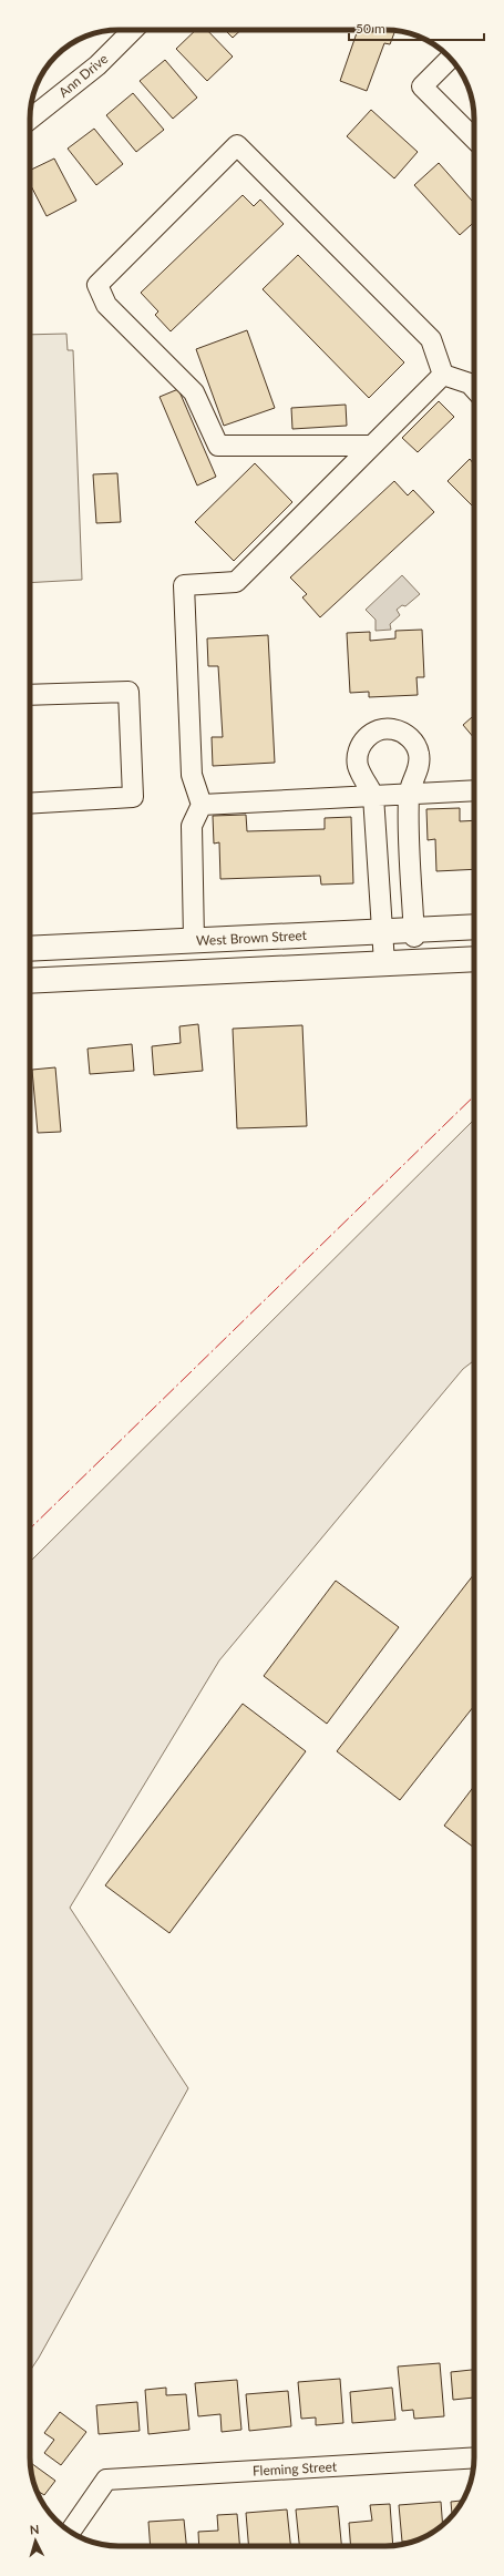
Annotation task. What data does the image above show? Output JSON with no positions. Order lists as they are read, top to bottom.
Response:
{
  "streets": {
    "main road": ["West Brown Street"],
    "street": ["Ann Drive", "Fleming Street"]
  },
  "scale_bar": "50 m",
  "north": "top"
}
